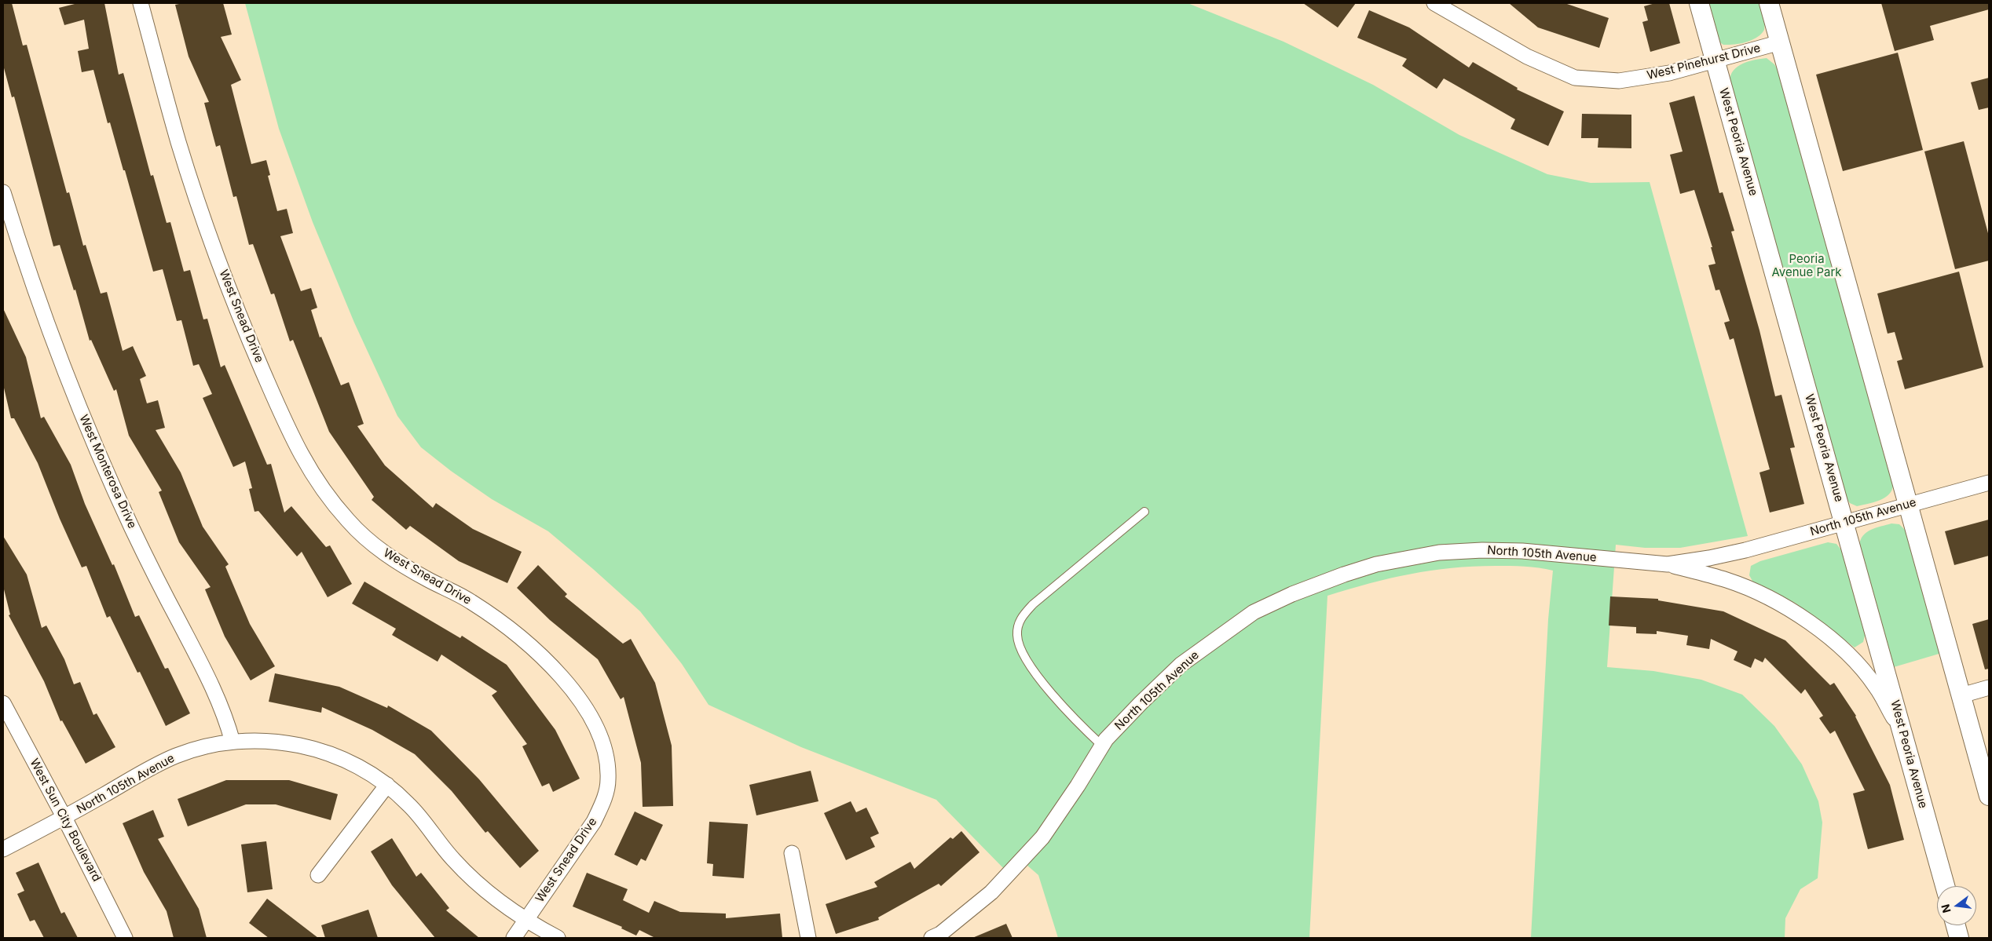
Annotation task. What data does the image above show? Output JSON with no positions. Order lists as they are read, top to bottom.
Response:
{
  "streets": {
    "street": [
      "West Pinehurst Drive",
      "West Peoria Avenue",
      "West Snead Drive",
      "West Monterosa Drive",
      "North 105th Avenue",
      "West Sun City Boulevard"
    ]
  },
  "crossings": [
    ["West Pinehurst Drive", "West Peoria Avenue"],
    ["West Peoria Avenue", "North 105th Avenue"],
    ["West Snead Drive", "North 105th Avenue"],
    ["West Monterosa Drive", "North 105th Avenue"],
    ["North 105th Avenue", "West Sun City Boulevard"]
  ],
  "parks": ["Peoria Avenue Park"],
  "north": "left"
}
